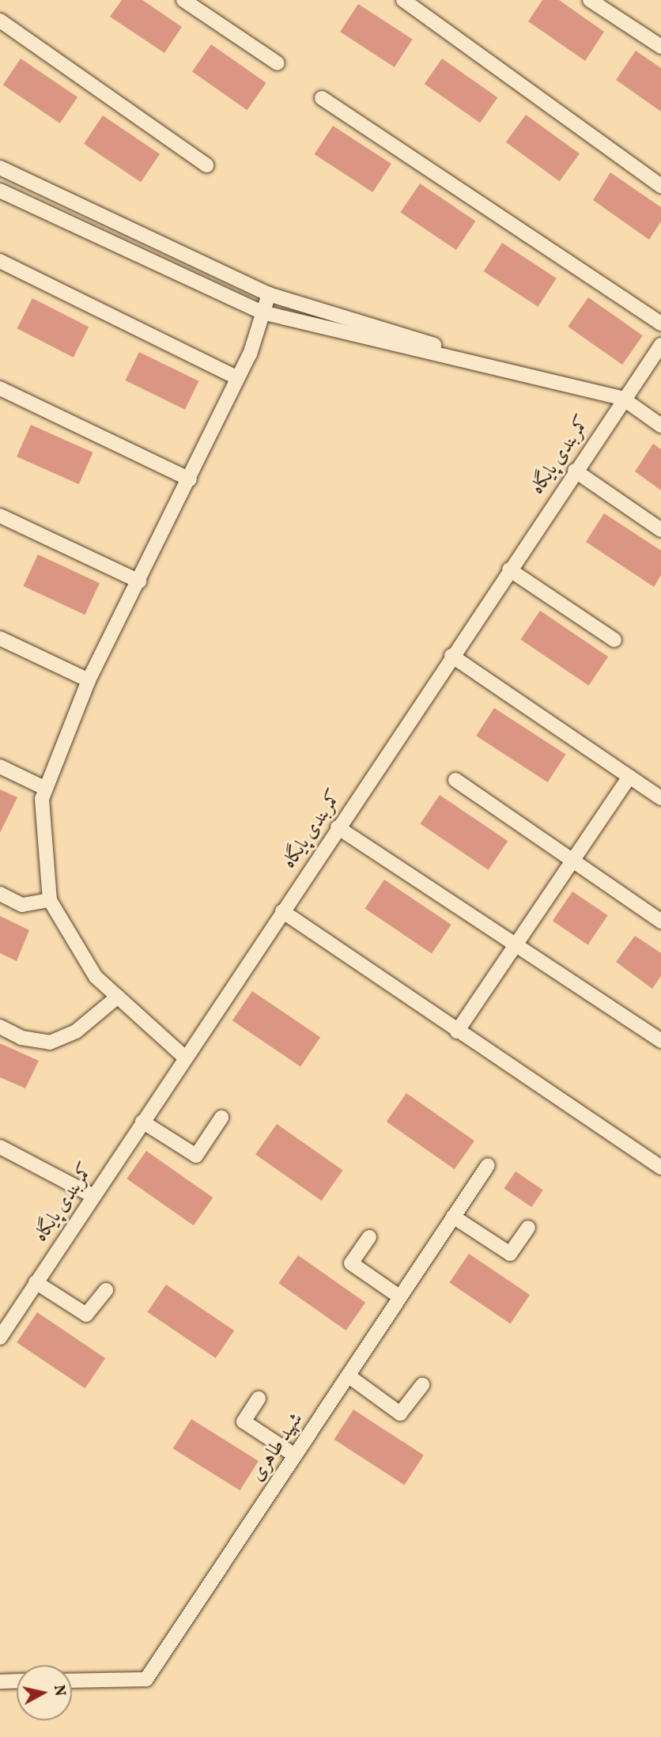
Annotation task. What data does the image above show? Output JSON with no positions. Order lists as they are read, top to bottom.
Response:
{
  "streets": {
    "street": ["کمربندی پایگاه", "شهید طاهری"]
  },
  "north": "right"
}
